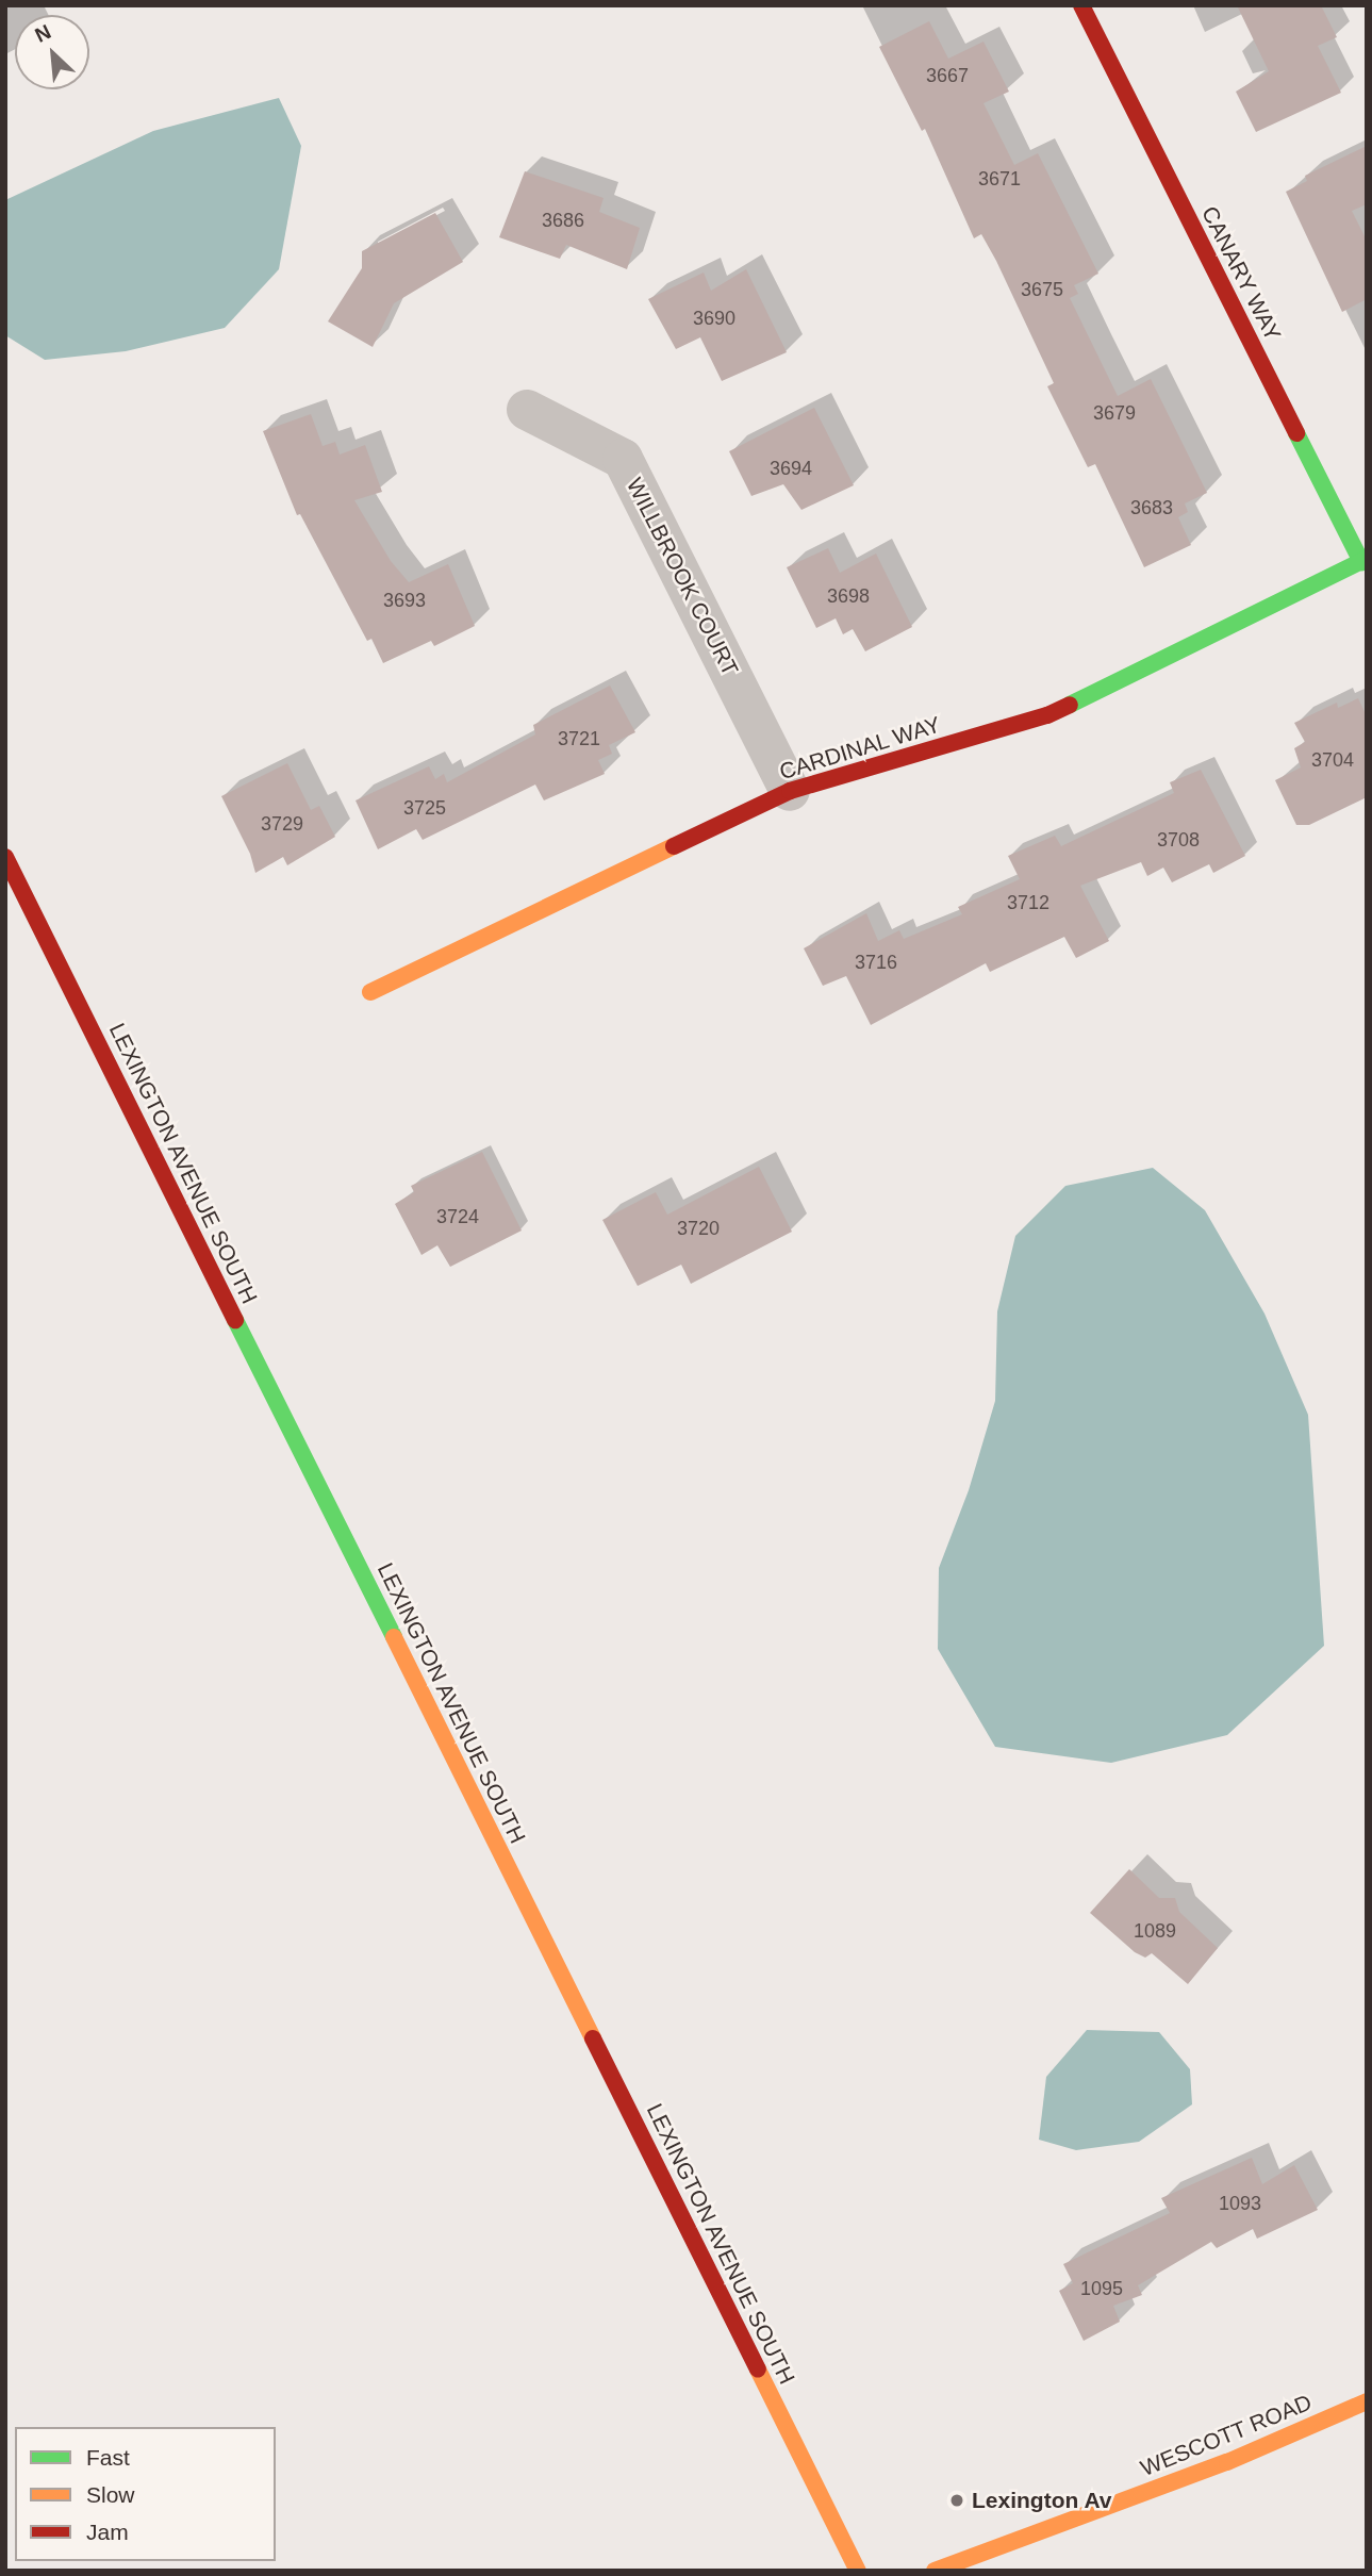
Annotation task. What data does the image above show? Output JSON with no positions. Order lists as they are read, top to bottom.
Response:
{
  "streets": {
    "street": [
      "CANARY WAY",
      "WILLBROOK COURT",
      "CARDINAL WAY",
      "LEXINGTON AVENUE SOUTH",
      "WESCOTT ROAD"
    ]
  },
  "crossings": [
    ["CANARY WAY", "CARDINAL WAY"],
    ["WILLBROOK COURT", "CARDINAL WAY"]
  ],
  "places": ["Lexington Av"],
  "house_numbers": [
    "3667",
    "3671",
    "3686",
    "3675",
    "3690",
    "3679",
    "3694",
    "3683",
    "3698",
    "3693",
    "3721",
    "3704",
    "3725",
    "3729",
    "3708",
    "3712",
    "3716",
    "3724",
    "3720",
    "1089",
    "1093",
    "1095"
  ],
  "legend": ["Fast", "Slow", "Jam"],
  "north": "top left"
}
